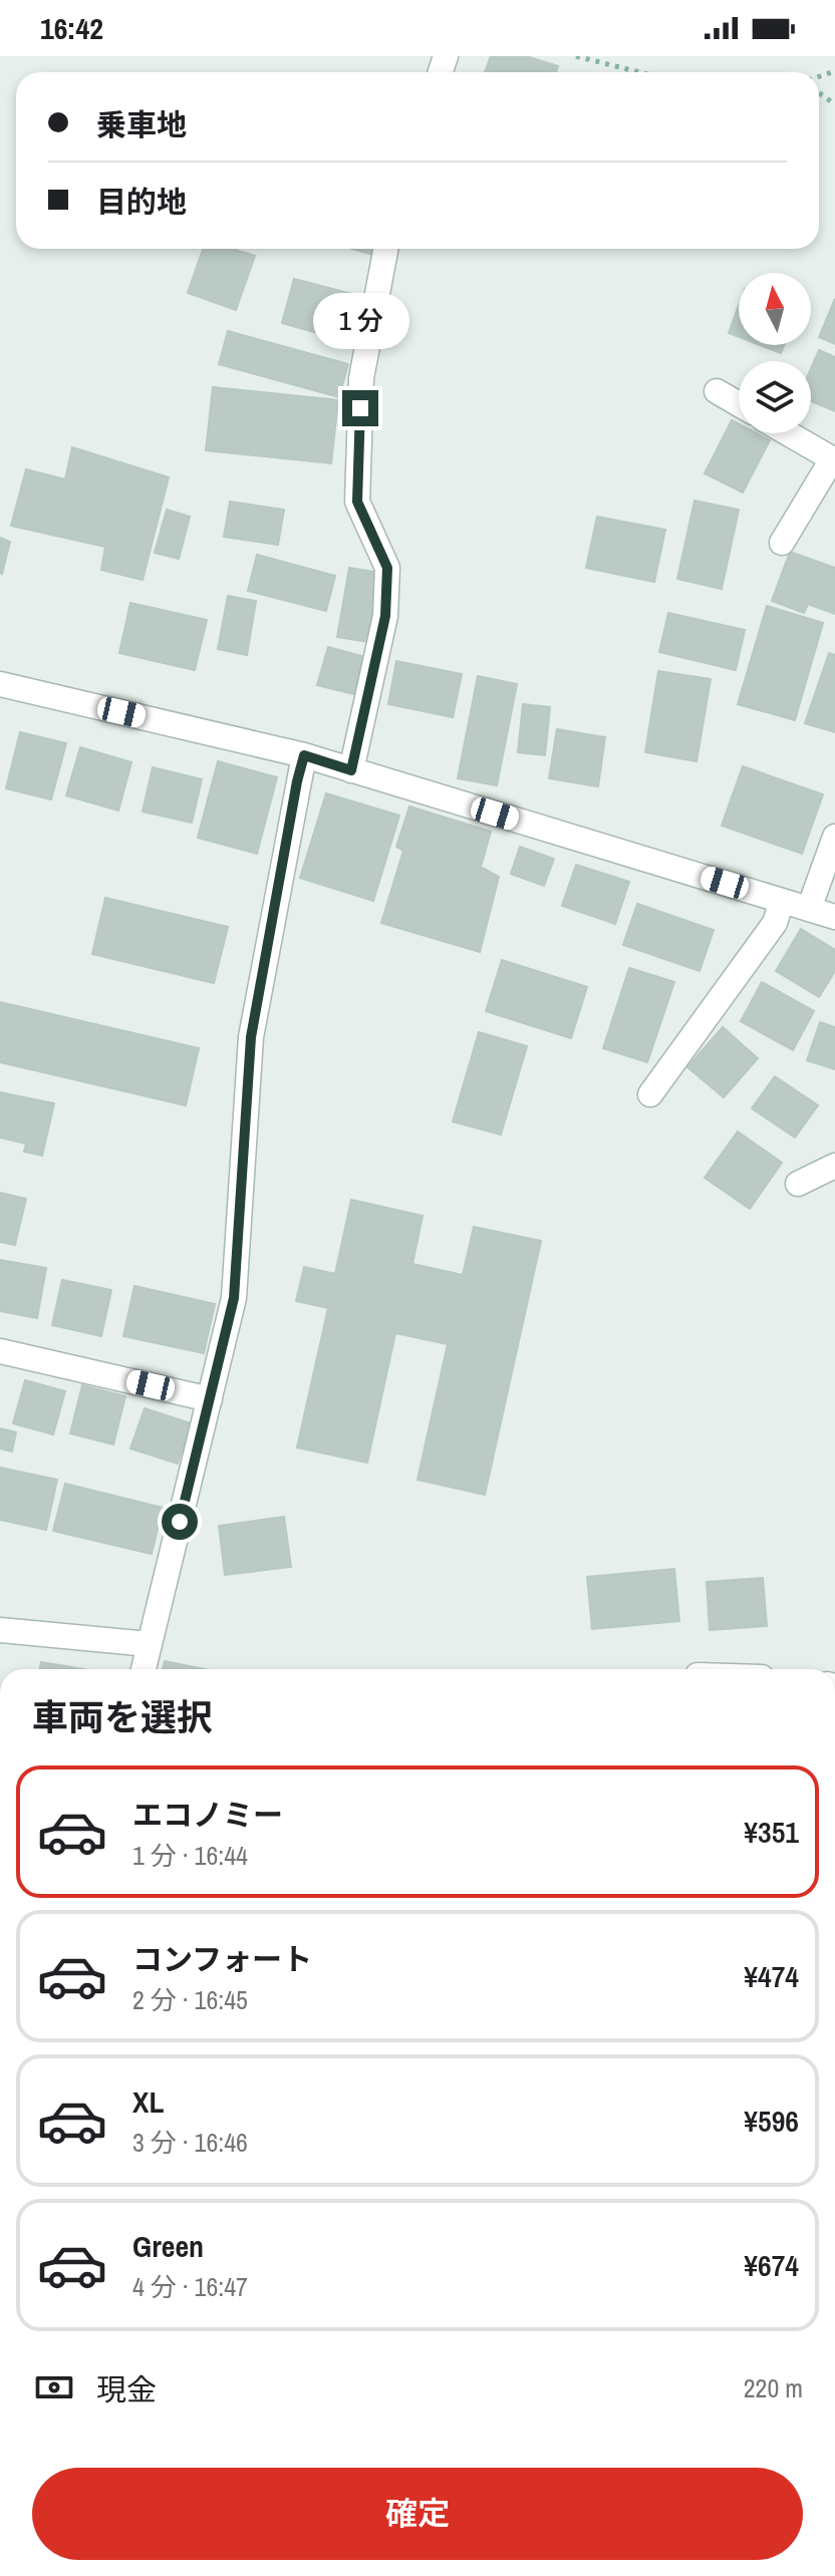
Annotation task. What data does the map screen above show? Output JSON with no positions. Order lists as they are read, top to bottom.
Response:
{
  "north": "top",
  "page": {
    "status": "16:42",
    "banner": ["乗車地", "目的地"],
    "bubble": "1 分",
    "heading": "車両を選択",
    "list": [
      {
        "name": "エコノミー",
        "note": "1 分 · 16:44",
        "value": "¥351"
      },
      {
        "name": "コンフォート",
        "note": "2 分 · 16:45",
        "value": "¥474"
      },
      {
        "name": "XL",
        "note": "3 分 · 16:46",
        "value": "¥596"
      },
      {
        "name": "Green",
        "note": "4 分 · 16:47",
        "value": "¥674"
      }
    ],
    "pay": ["現金", "220 m"],
    "buttons": "確定"
  }
}
